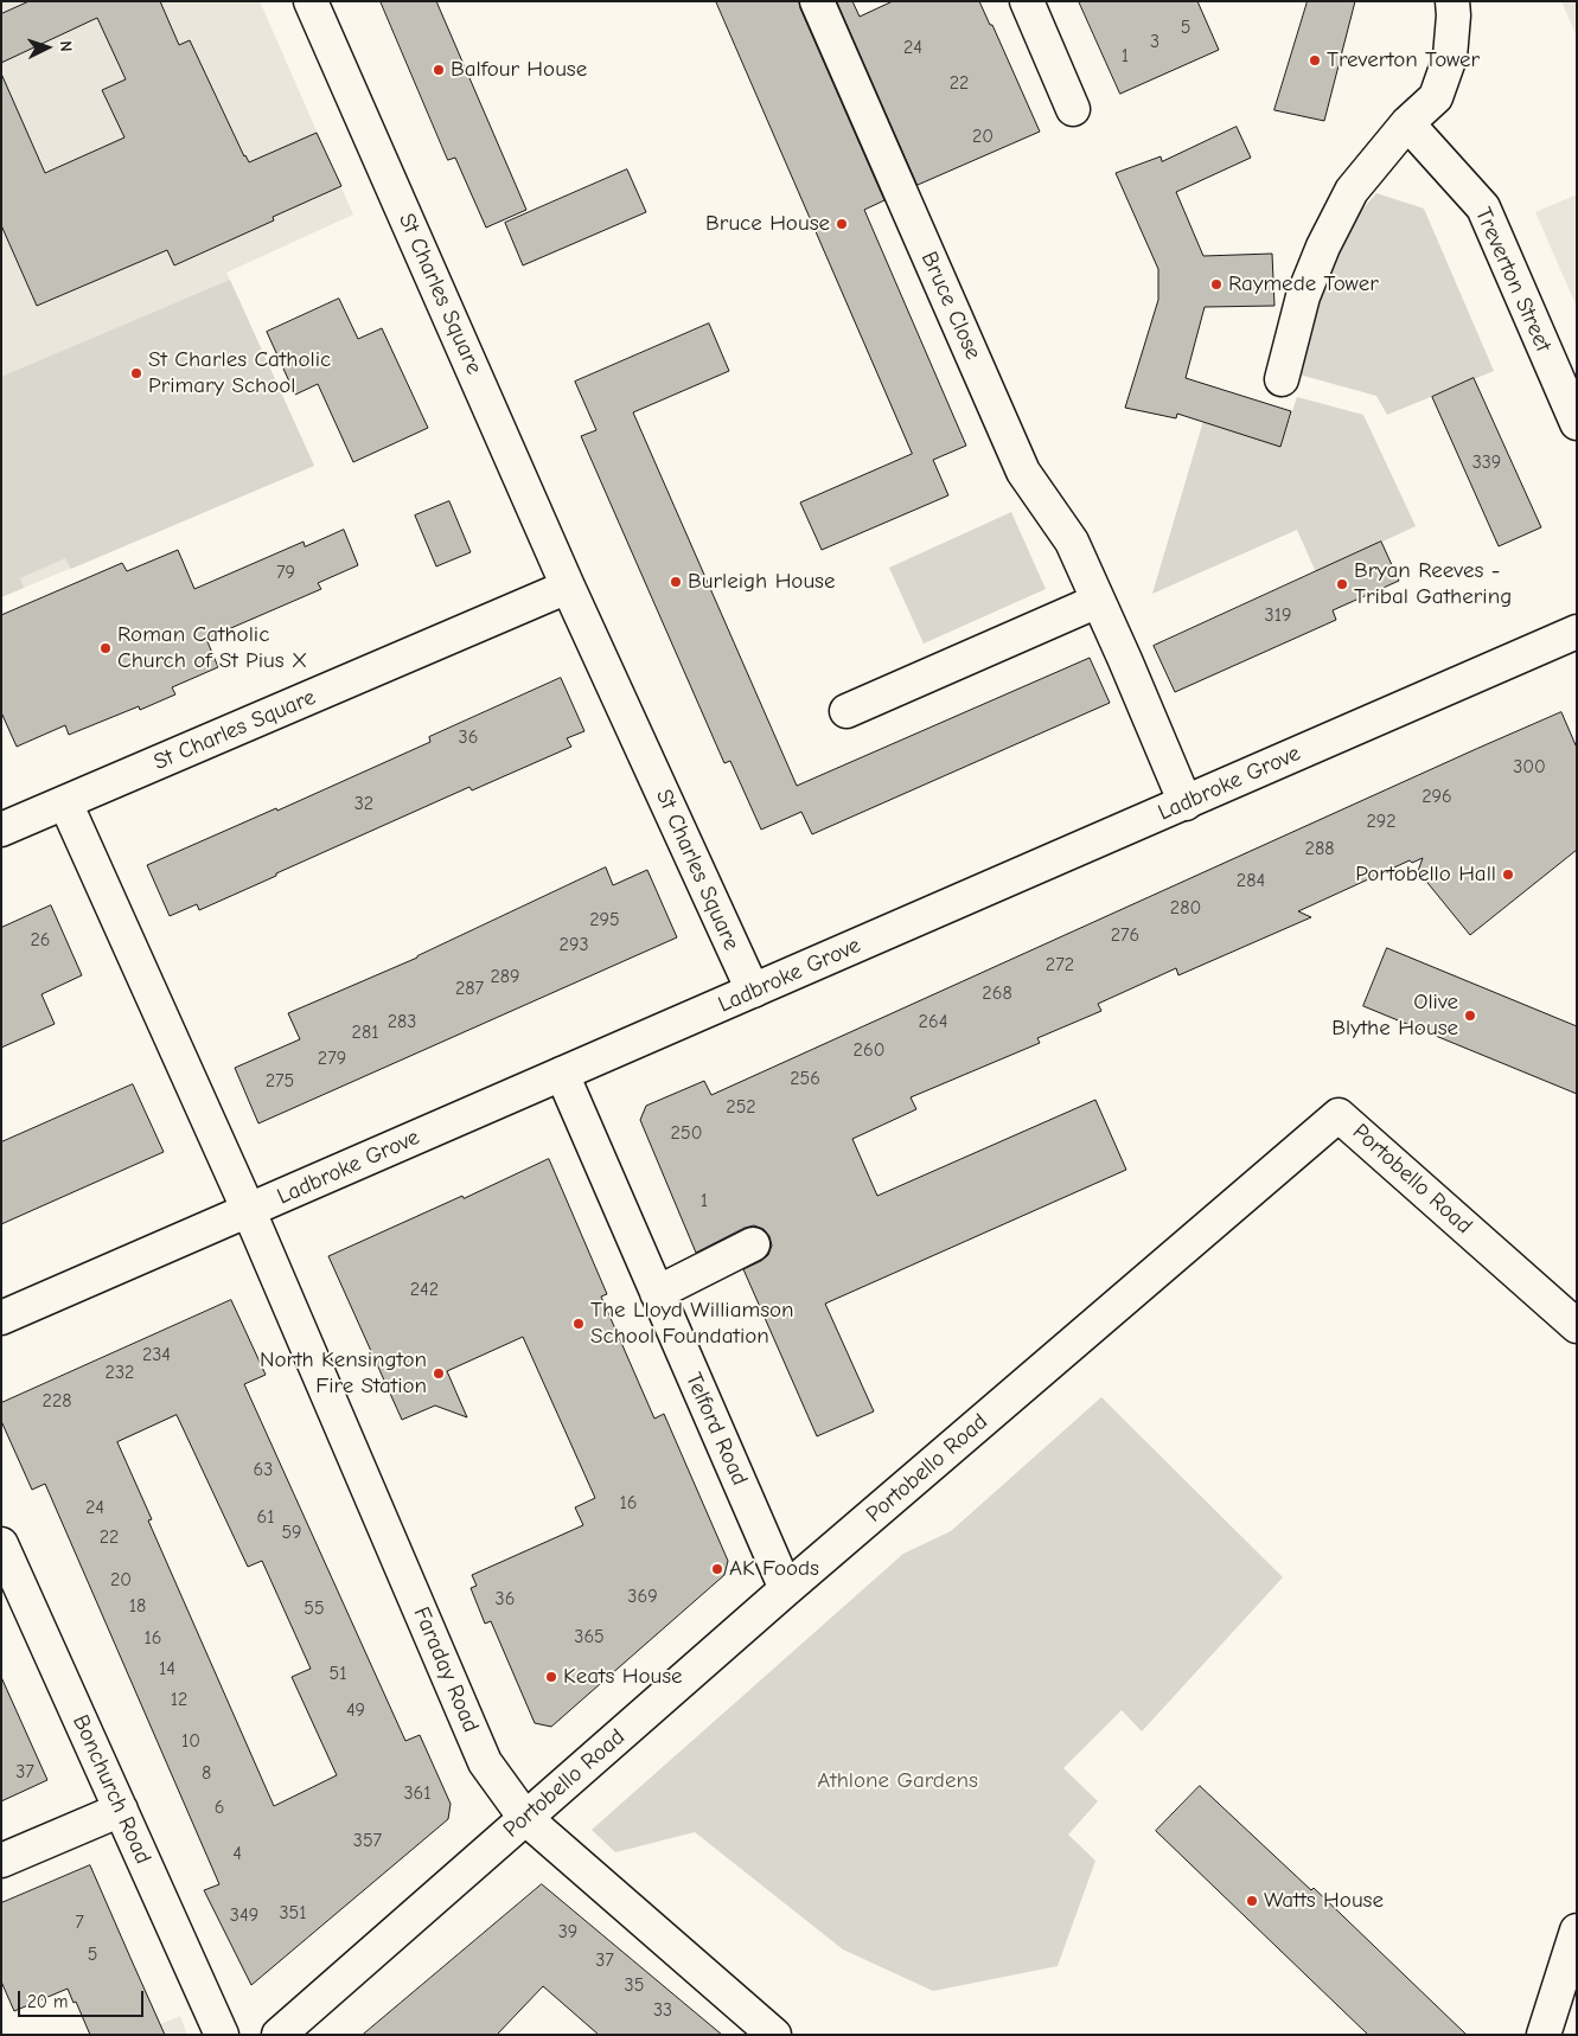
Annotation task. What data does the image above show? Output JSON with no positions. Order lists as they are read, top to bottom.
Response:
{
  "streets": {
    "street": [
      "Treverton Street",
      "St Charles Square",
      "Bruce Close",
      "Ladbroke Grove",
      "Portobello Road",
      "Telford Road",
      "Faraday Road",
      "Bonchurch Road"
    ]
  },
  "crossings": [
    ["St Charles Square", "Ladbroke Grove"],
    ["Bruce Close", "Ladbroke Grove"],
    ["Ladbroke Grove", "Telford Road"],
    ["Ladbroke Grove", "Faraday Road"],
    ["Portobello Road", "Telford Road"],
    ["Portobello Road", "Faraday Road"]
  ],
  "parks": ["Athlone Gardens"],
  "places": [
    "Treverton Tower",
    "Balfour House",
    "Bruce House",
    "Raymede Tower",
    "St Charles Catholic Primary School",
    "Burleigh House",
    "Bryan Reeves - Tribal Gathering",
    "Roman Catholic Church of St Pius X",
    "Portobello Hall",
    "Olive Blythe House",
    "The Lloyd Williamson School Foundation",
    "North Kensington Fire Station",
    "AK Foods",
    "Keats House",
    "Watts House"
  ],
  "house_numbers": [
    "5",
    "3",
    "24",
    "1",
    "22",
    "20",
    "339",
    "79",
    "319",
    "36",
    "300",
    "296",
    "32",
    "292",
    "288",
    "284",
    "280",
    "295",
    "276",
    "26",
    "293",
    "272",
    "289",
    "287",
    "268",
    "283",
    "264",
    "281",
    "260",
    "279",
    "256",
    "275",
    "252",
    "250",
    "1",
    "242",
    "234",
    "232",
    "228",
    "63",
    "16",
    "24",
    "61",
    "59",
    "22",
    "20",
    "369",
    "36",
    "18",
    "55",
    "365",
    "16",
    "14",
    "51",
    "12",
    "49",
    "10",
    "37",
    "8",
    "361",
    "6",
    "357",
    "4",
    "351",
    "349",
    "7",
    "39",
    "5",
    "37",
    "35",
    "33"
  ],
  "scale_bar": "20 m",
  "north": "right"
}
